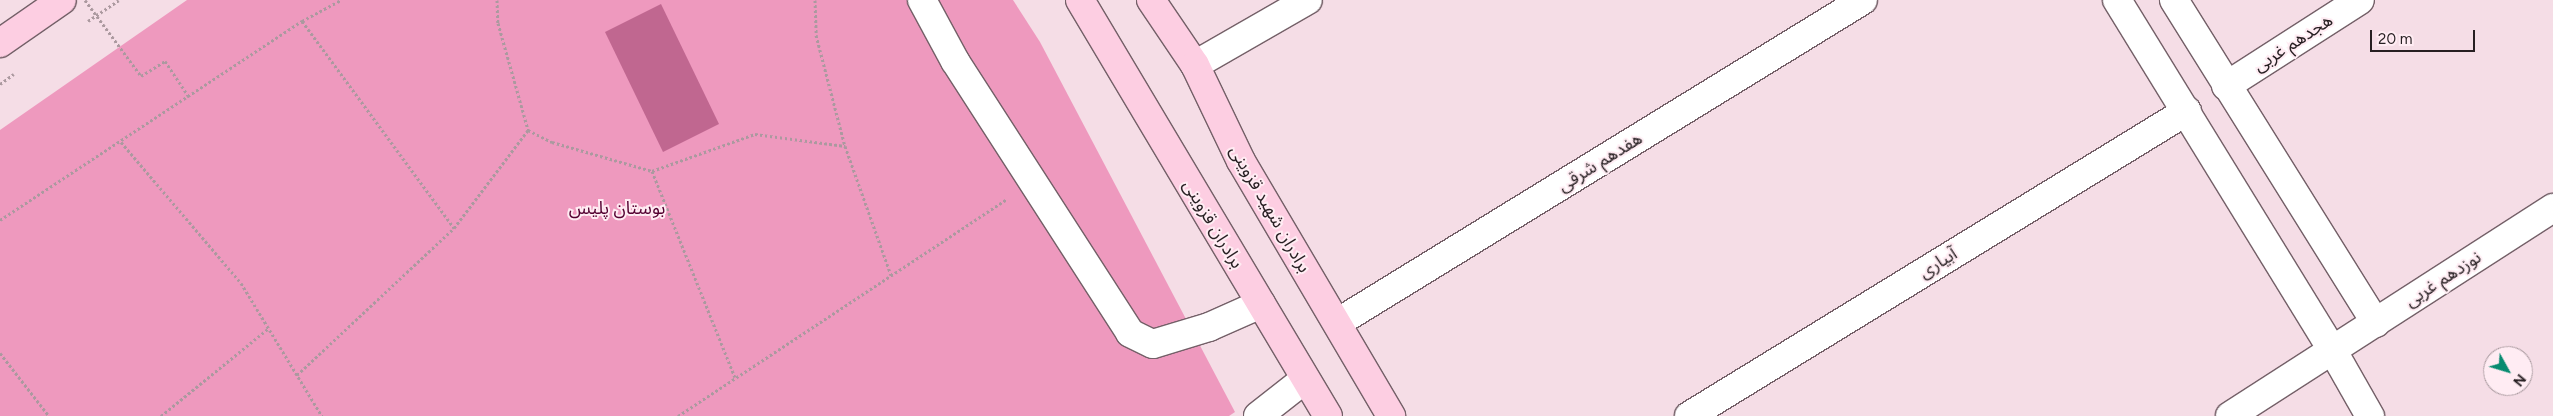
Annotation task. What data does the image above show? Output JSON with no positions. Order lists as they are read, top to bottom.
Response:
{
  "streets": {
    "main road": ["برادران شهید قزوینی", "برادران قزوینی"],
    "street": [
      "هجدهم غربی",
      "هفدهم شرقی",
      "آبیاری",
      "نوزدهم غربی"
    ]
  },
  "crossings": [
    ["هفدهم شرقی", "برادران شهید قزوینی"]
  ],
  "parks": ["بوستان پلیس"],
  "scale_bar": "20 m",
  "north": "bottom right"
}
